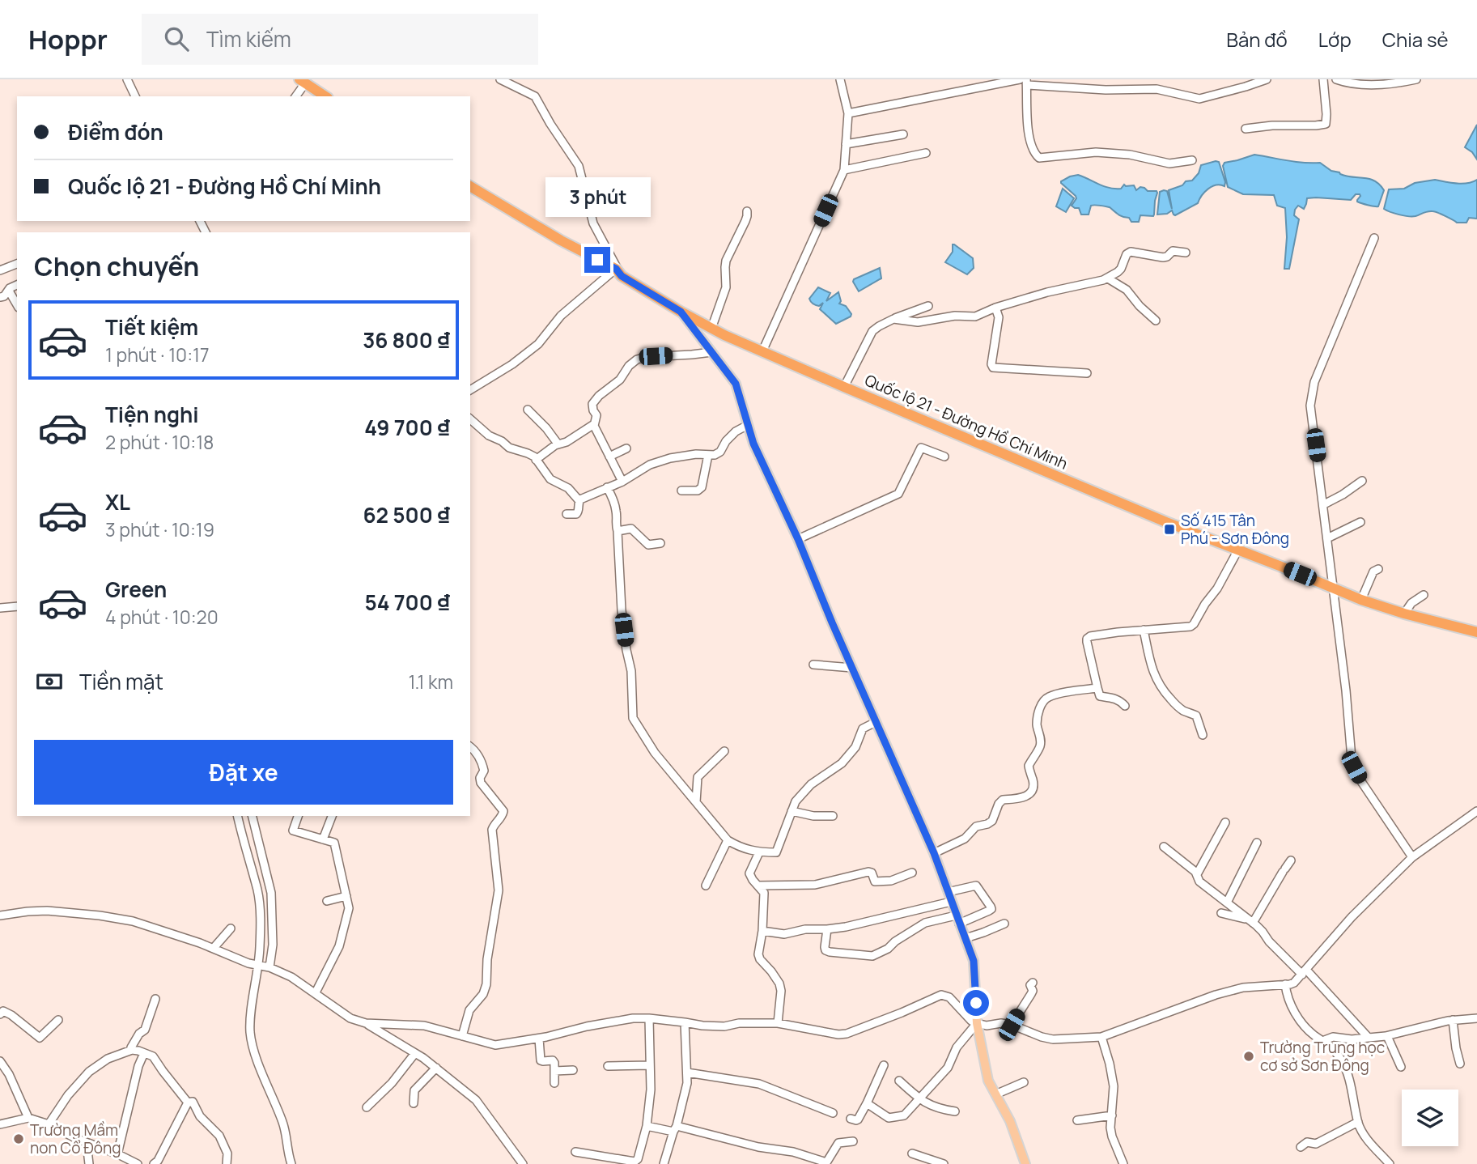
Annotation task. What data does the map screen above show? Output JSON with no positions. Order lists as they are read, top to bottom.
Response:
{
  "streets": {
    "highway": ["Quốc lộ 21 - Đường Hồ Chí Minh"]
  },
  "places": {
    "transit": ["Số 415 Tân Phú - Sơn Đông"],
    "other": ["Trường Trung học cơ sở Sơn Đông", "Trường Mầm non Cổ Đông"]
  },
  "page": {
    "header": "Hoppr",
    "search": "Tìm kiếm",
    "nav": ["Bản đồ", "Lớp", "Chia sẻ"],
    "banner": ["Điểm đón", "Quốc lộ 21 - Đường Hồ Chí Minh"],
    "bubble": "3 phút",
    "heading": "Chọn chuyến",
    "list": [
      {
        "name": "Tiết kiệm",
        "note": "1 phút · 10:17",
        "value": "36 800 ₫"
      },
      {
        "name": "Tiện nghi",
        "note": "2 phút · 10:18",
        "value": "49 700 ₫"
      },
      {
        "name": "XL",
        "note": "3 phút · 10:19",
        "value": "62 500 ₫"
      },
      {
        "name": "Green",
        "note": "4 phút · 10:20",
        "value": "54 700 ₫"
      }
    ],
    "pay": ["Tiền mặt", "1.1 km"],
    "buttons": "Đặt xe"
  }
}
